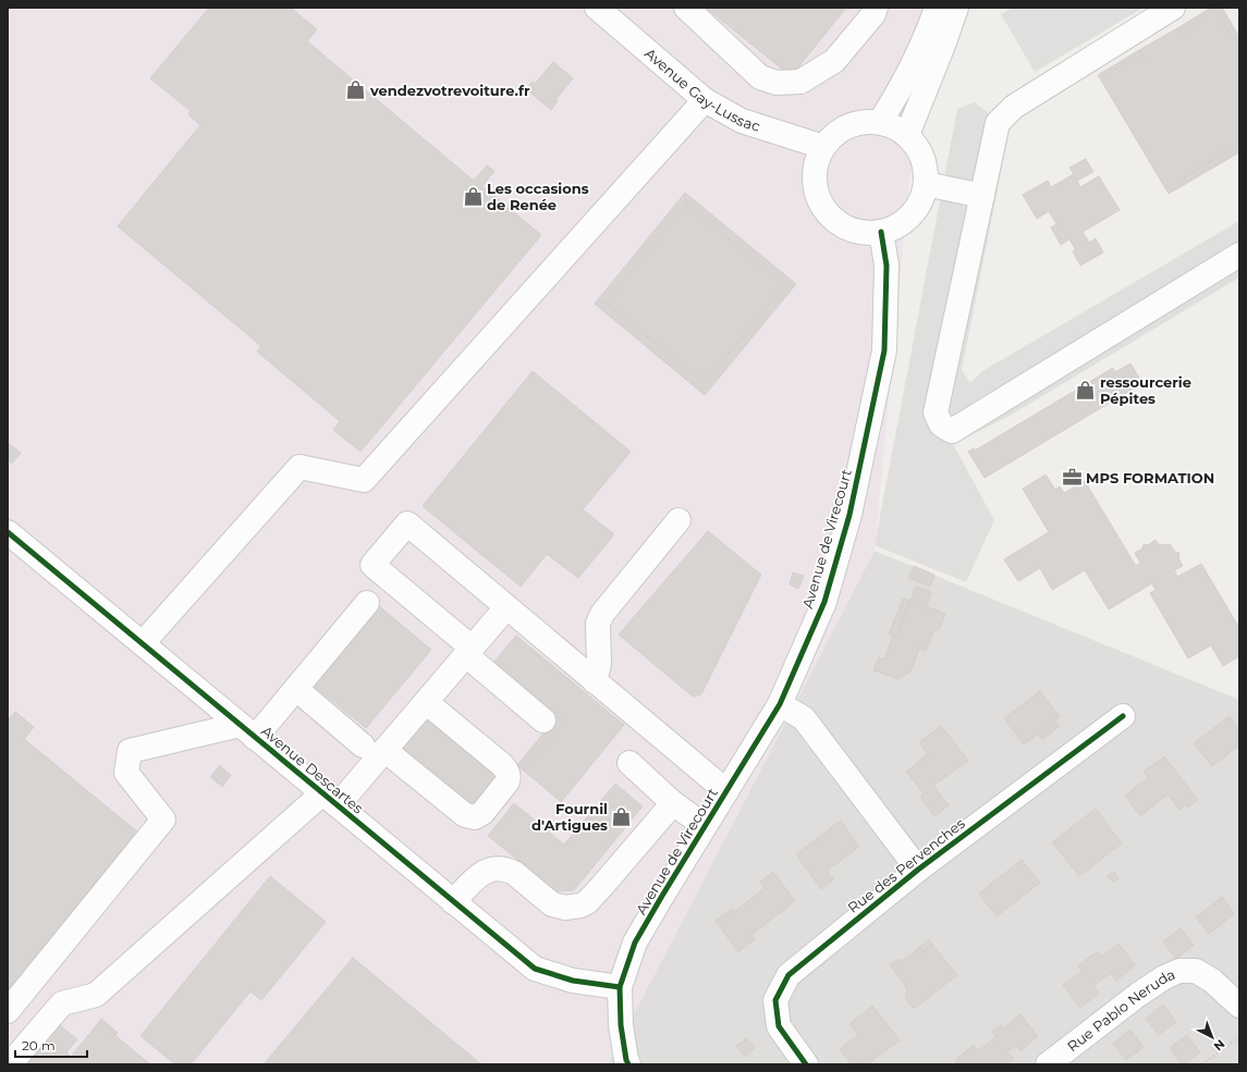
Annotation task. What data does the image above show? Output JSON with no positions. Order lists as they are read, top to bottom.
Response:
{
  "streets": {
    "street": [
      "Avenue Gay-Lussac",
      "Avenue de Virecourt",
      "Avenue Descartes",
      "Rue des Pervenches",
      "Rue Pablo Neruda"
    ]
  },
  "crossings": [
    ["Avenue Gay-Lussac", "Avenue de Virecourt"],
    ["Avenue de Virecourt", "Avenue Descartes"],
    ["Avenue de Virecourt", "Rue des Pervenches"]
  ],
  "places": {
    "shop": [
      "vendezvotrevoiture.fr",
      "Les occasions de Renée",
      "ressourcerie Pépites",
      "Fournil d'Artigues"
    ],
    "office": ["MPS FORMATION"]
  },
  "scale_bar": "20 m",
  "north": "bottom right"
}
